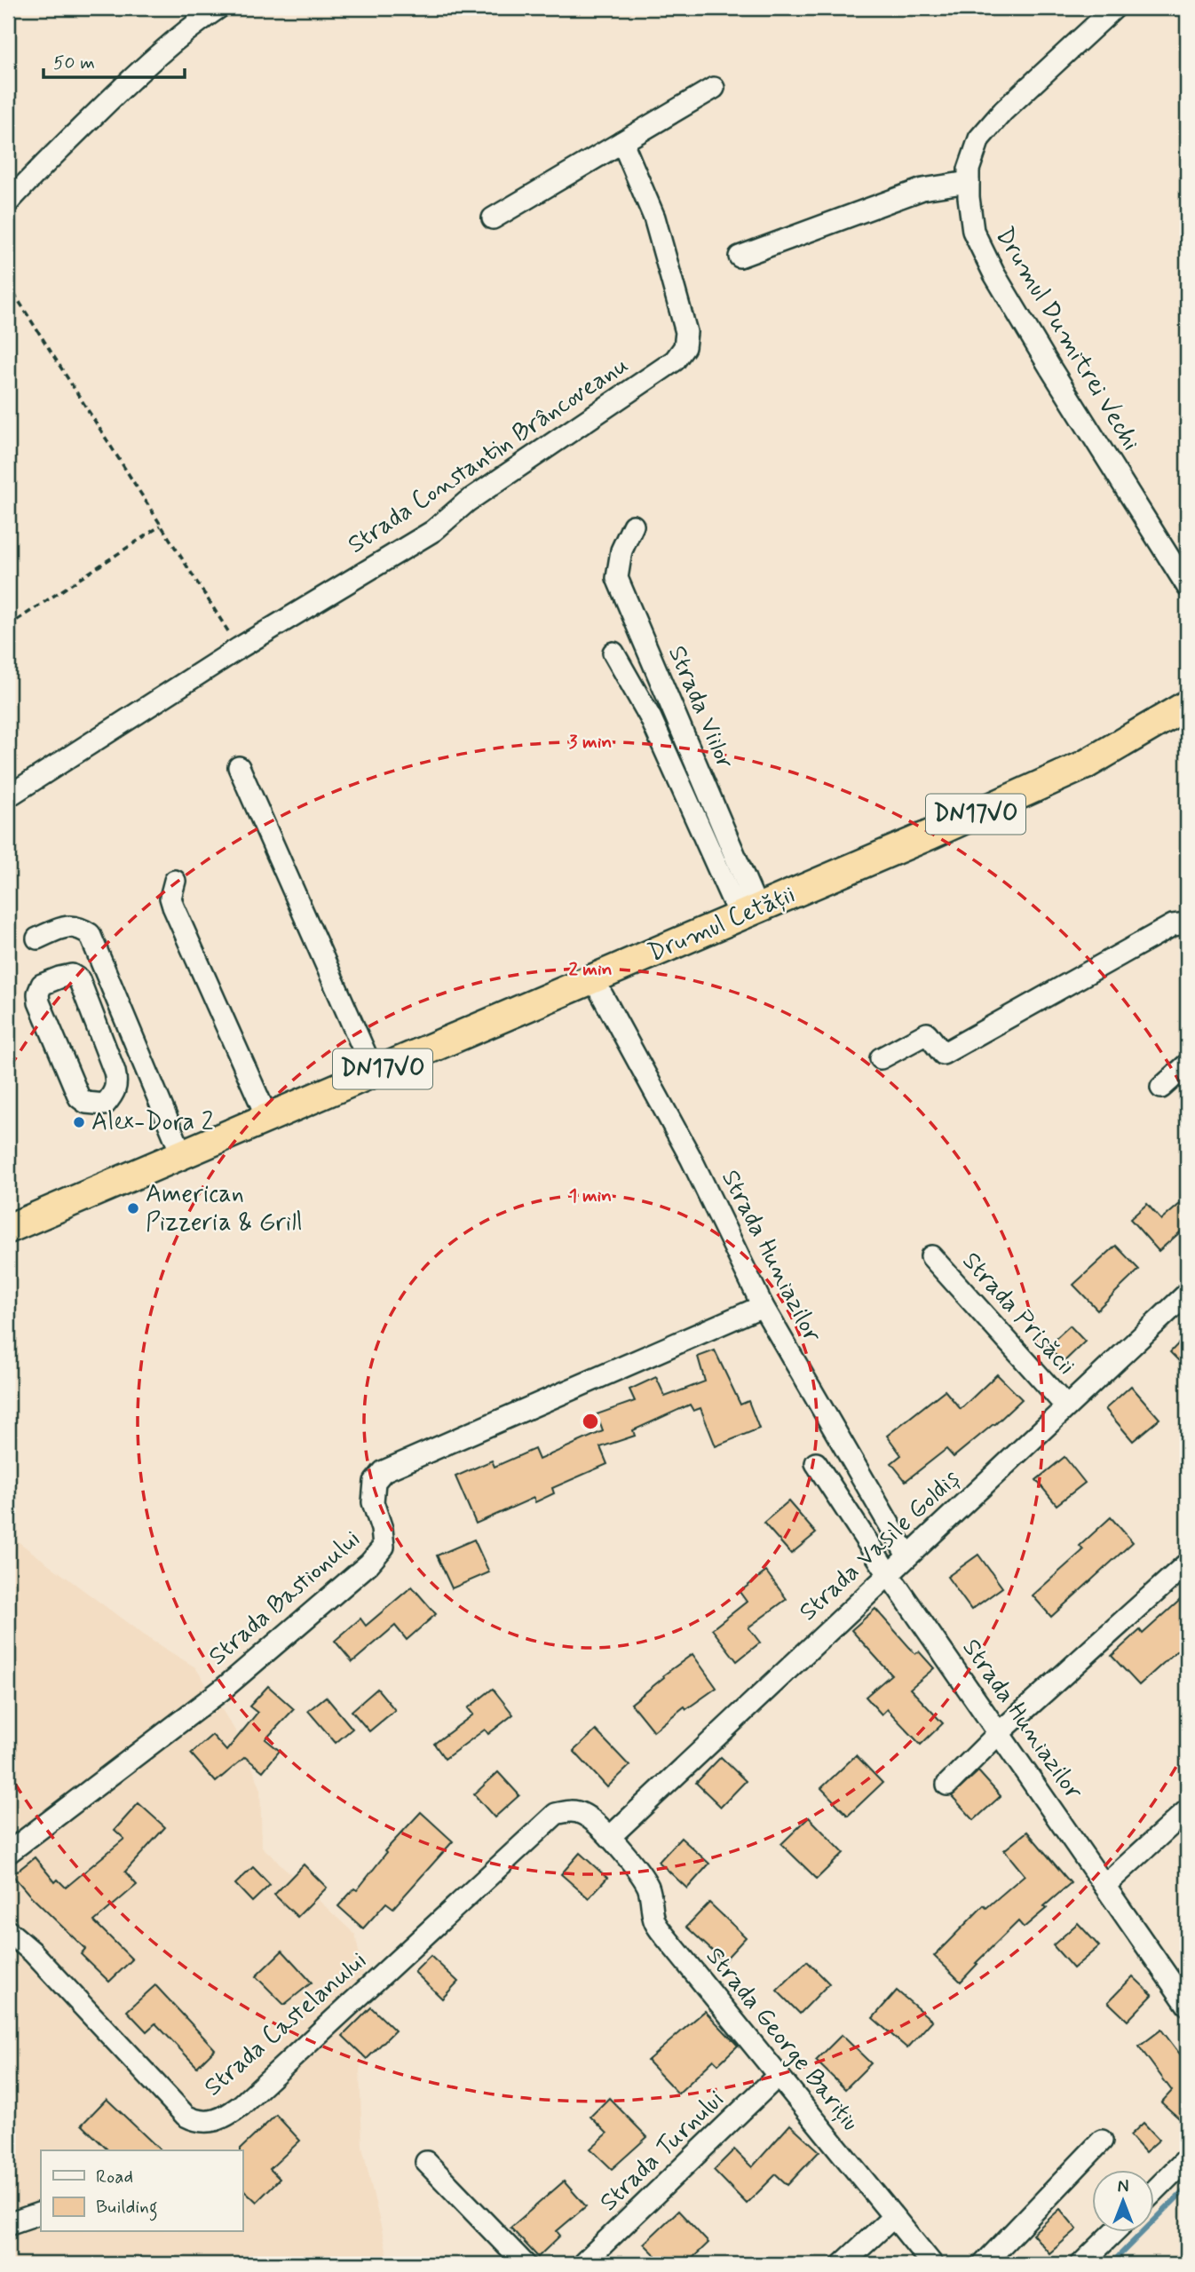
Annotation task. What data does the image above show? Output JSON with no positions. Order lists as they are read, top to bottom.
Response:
{
  "streets": {
    "highway": ["DN17VO", "Drumul Cetății"],
    "street": [
      "Drumul Dumitrei Vechi",
      "Strada Constantin Brâncoveanu",
      "Strada Viilor",
      "Strada Huniazilor",
      "Strada Prisăcii",
      "Strada Vasile Goldiș",
      "Strada Bastionului",
      "Strada Castelanului",
      "Strada George Barițiu",
      "Strada Turnului"
    ]
  },
  "crossings": [
    ["Strada Viilor", "Drumul Cetății"],
    ["Drumul Cetății", "Strada Huniazilor"],
    ["Strada Huniazilor", "Strada Vasile Goldiș"],
    ["Strada Huniazilor", "Strada Bastionului"],
    ["Strada Prisăcii", "Strada Vasile Goldiș"],
    ["Strada Vasile Goldiș", "Strada Castelanului"],
    ["Strada Vasile Goldiș", "Strada George Barițiu"],
    ["Strada Castelanului", "Strada George Barițiu"],
    ["Strada George Barițiu", "Strada Turnului"]
  ],
  "places": ["Alex-Dora 2", "American Pizzeria & Grill"],
  "legend": ["Road", "Building"],
  "scale_bar": "50 m",
  "north": "top",
  "rings": ["3 min", "2 min", "1 min"]
}
